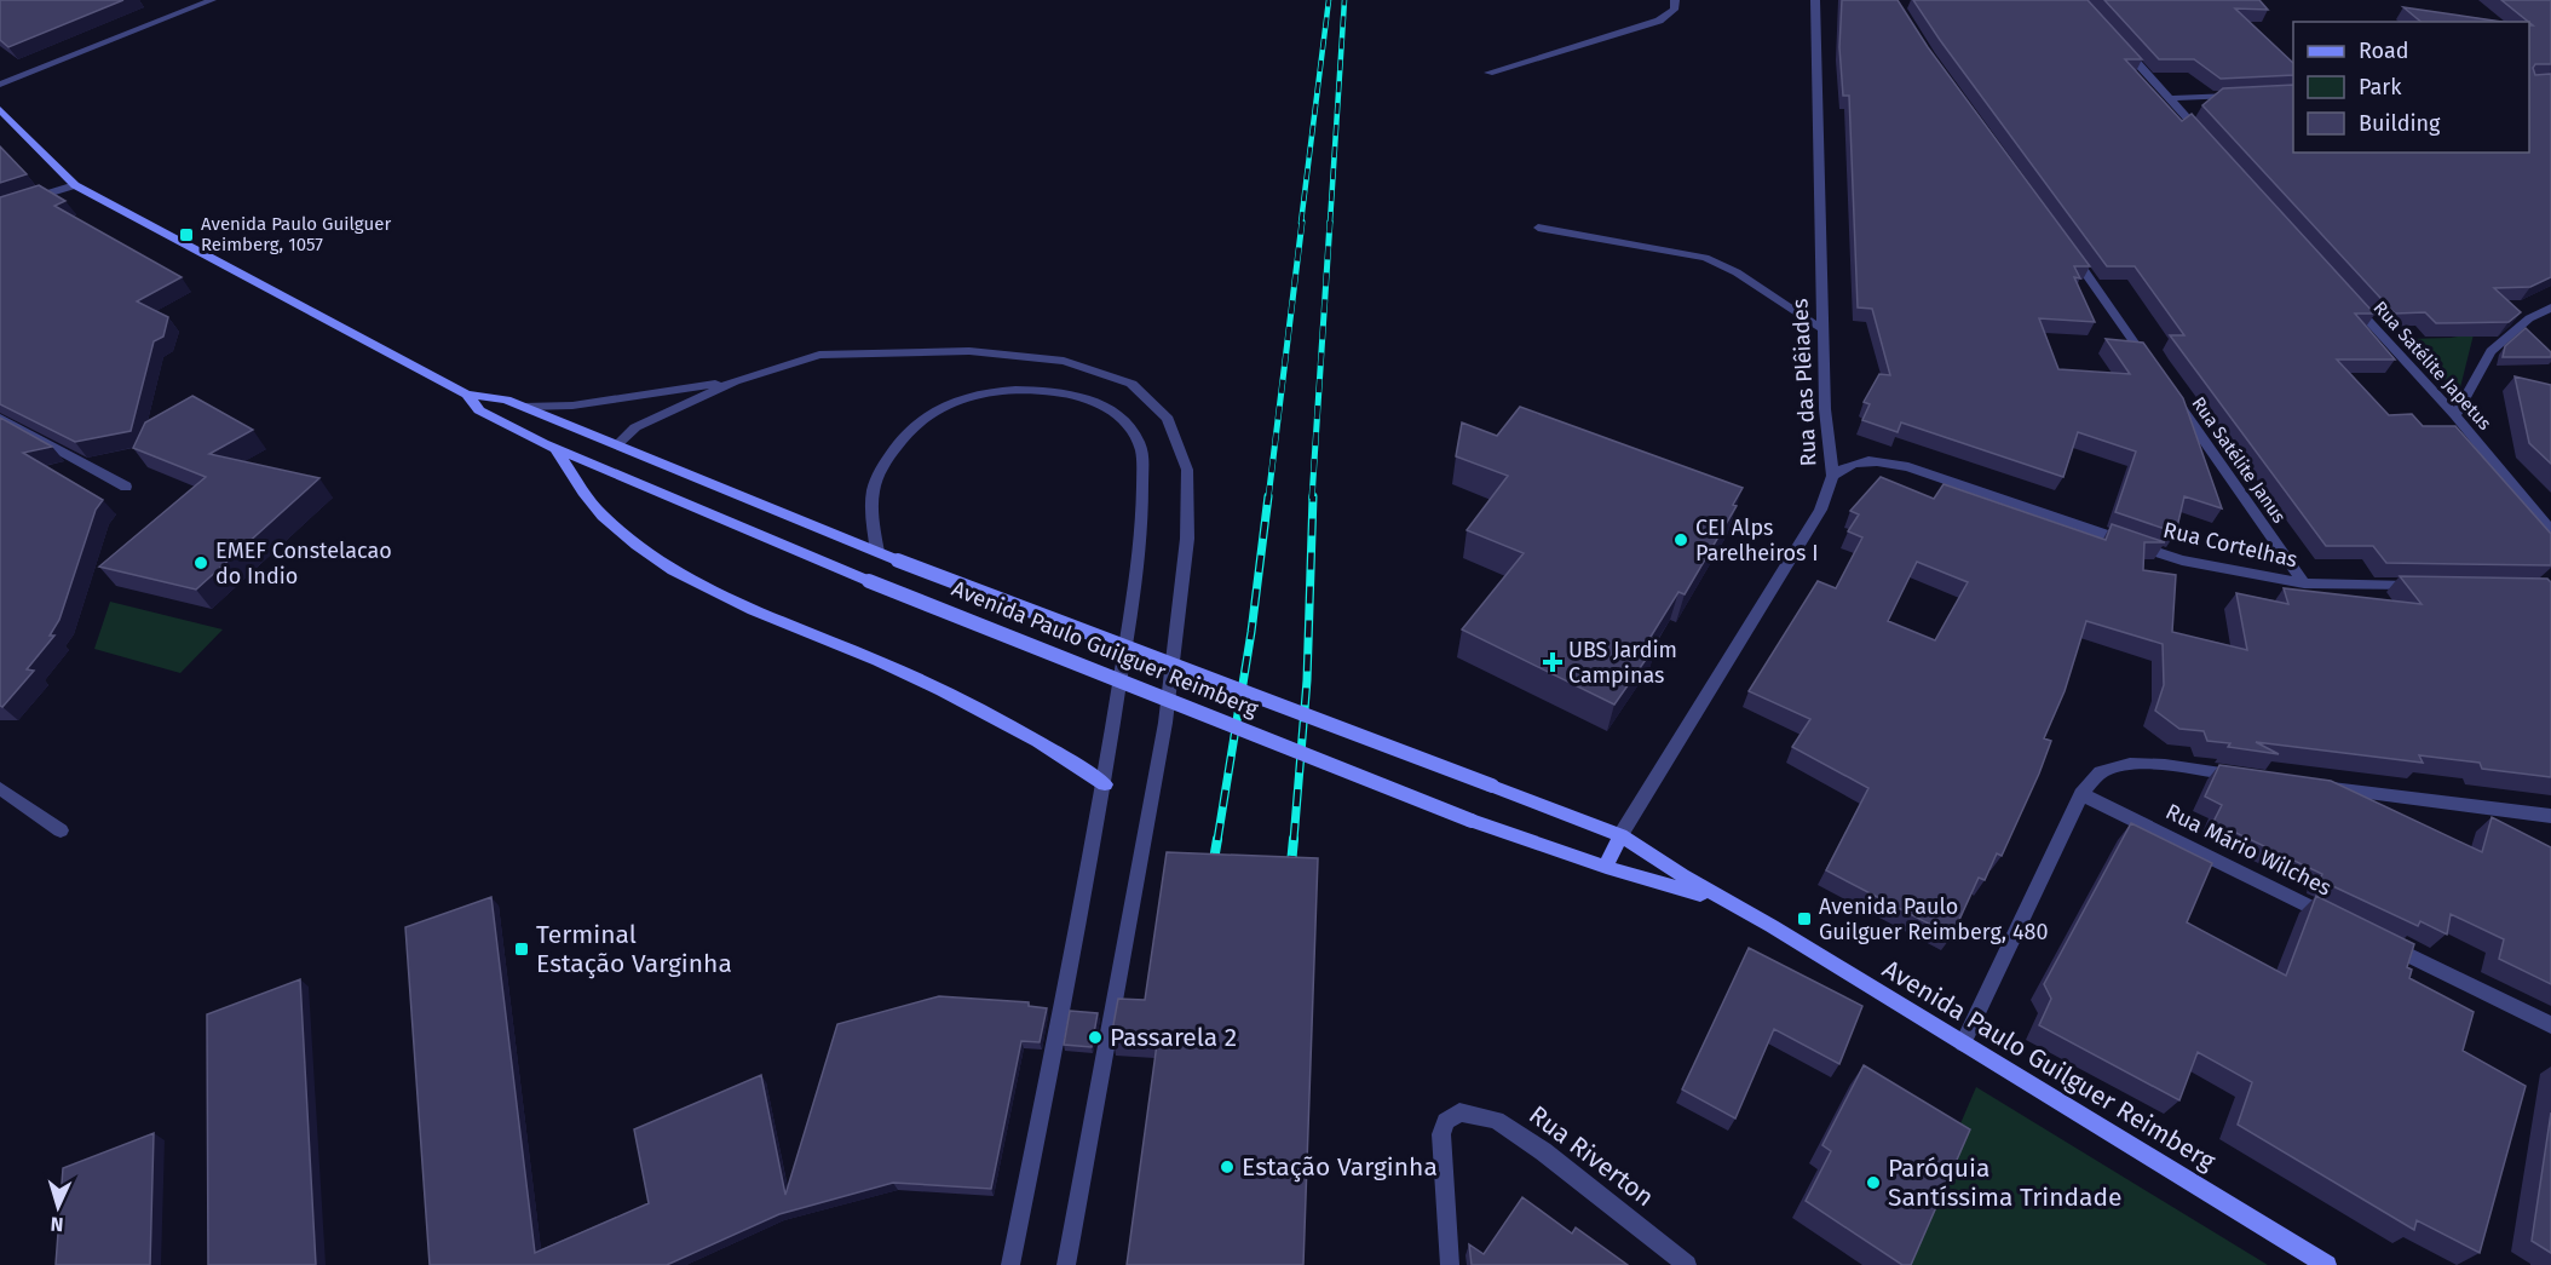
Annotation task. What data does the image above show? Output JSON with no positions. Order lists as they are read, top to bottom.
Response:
{
  "streets": {
    "main road": ["Avenida Paulo Guilguer Reimberg"],
    "street": [
      "Rua Satélite Japetus",
      "Rua das Plêiades",
      "Rua Satélite Janus",
      "Rua Cortelhas",
      "Rua Mário Wilches",
      "Rua Riverton"
    ]
  },
  "crossings": [
    ["Rua das Plêiades", "Rua Cortelhas"],
    ["Rua das Plêiades", "Avenida Paulo Guilguer Reimberg"],
    ["Rua Satélite Janus", "Rua Cortelhas"]
  ],
  "places": {
    "transit": ["Avenida Paulo Guilguer Reimberg, 1057", "Avenida Paulo Guilguer Reimberg, 480", "Terminal Estação Varginha"],
    "other": [
      "CEI Alps Parelheiros I",
      "EMEF Constelacao do Indio",
      "Passarela 2",
      "Estação Varginha",
      "Paróquia Santíssima Trindade"
    ],
    "health": ["UBS Jardim Campinas"]
  },
  "legend": ["Road", "Park", "Building"],
  "north": "bottom"
}
